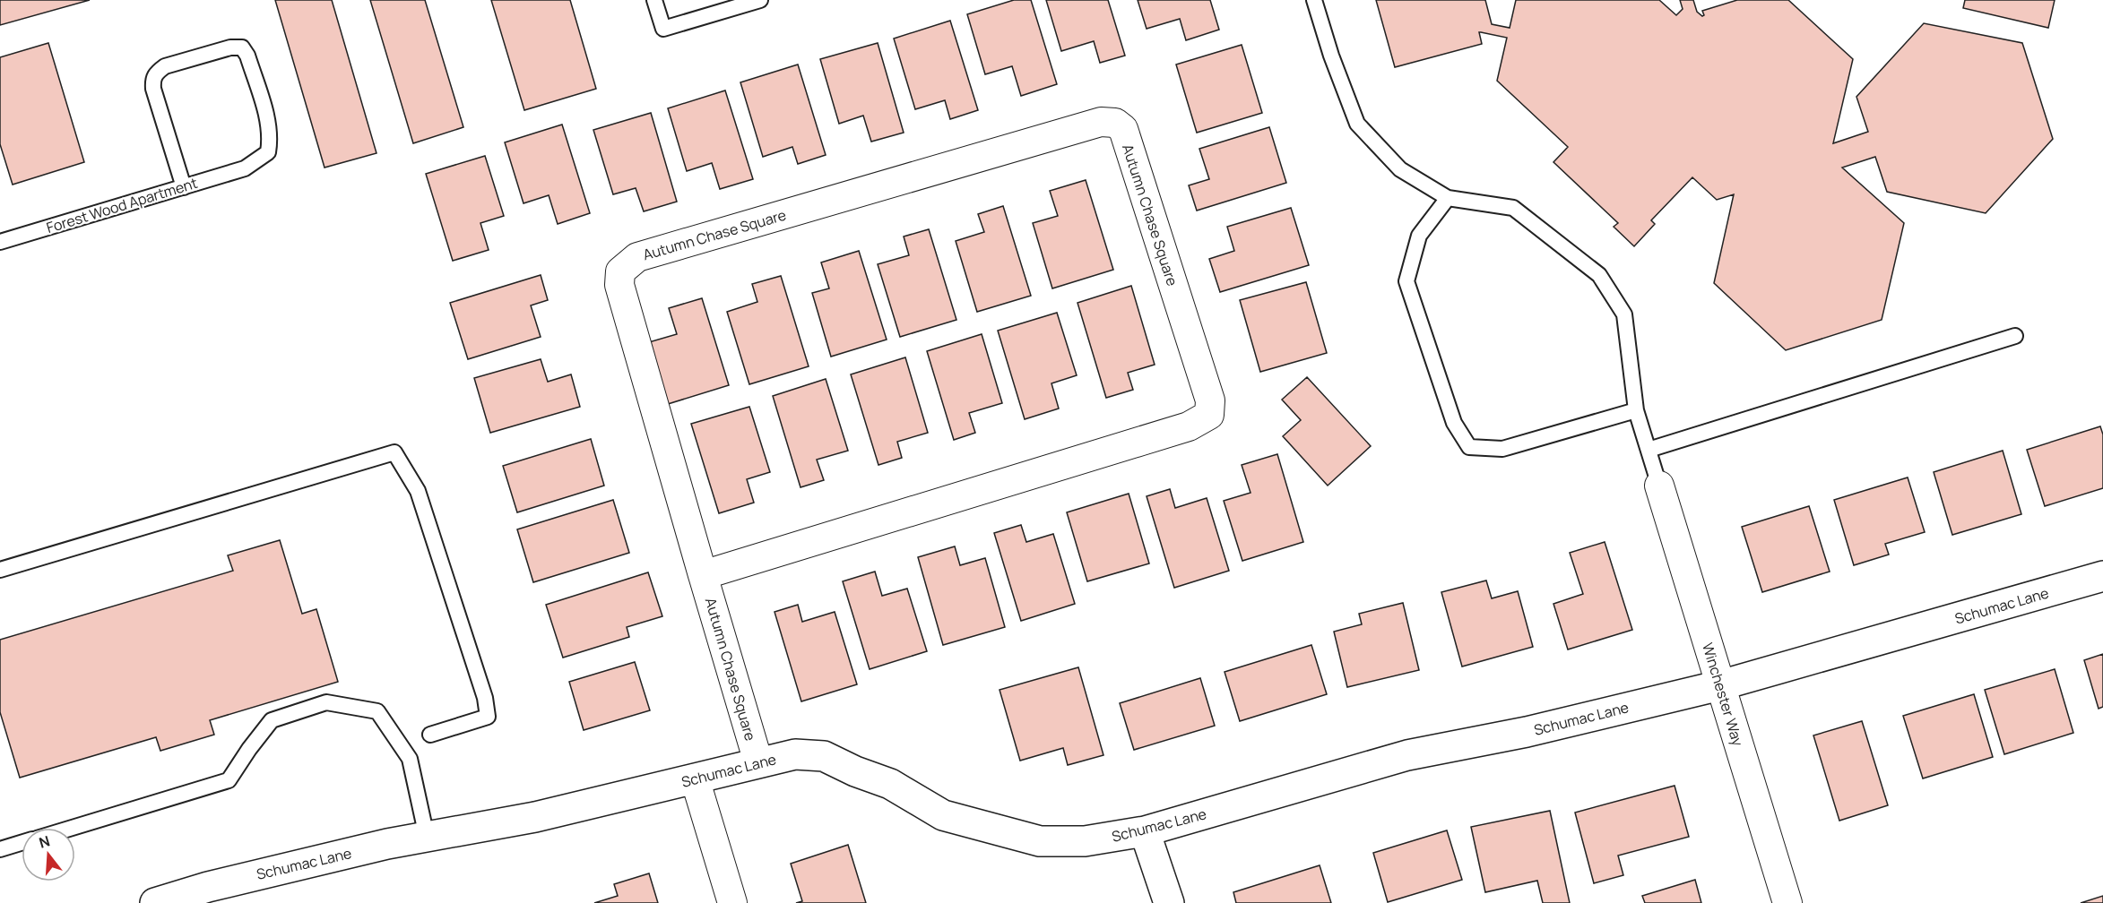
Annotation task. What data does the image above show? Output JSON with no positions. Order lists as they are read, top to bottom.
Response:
{
  "streets": {
    "street": ["Autumn Chase Square", "Schumac Lane", "Winchester Way"],
    "lane": ["Forest Wood Apartment"]
  },
  "crossings": [
    ["Autumn Chase Square", "Schumac Lane"],
    ["Schumac Lane", "Winchester Way"]
  ],
  "north": "top"
}
